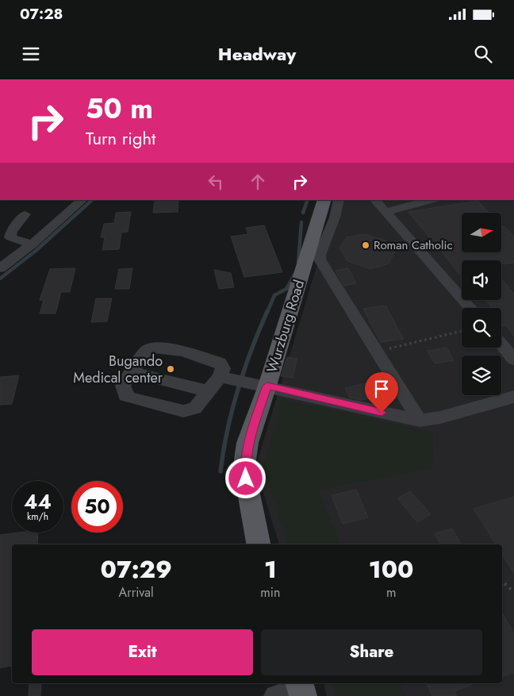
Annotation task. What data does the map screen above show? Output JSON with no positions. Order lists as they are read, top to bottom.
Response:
{
  "streets": {
    "main road": ["Wurzburg Road"]
  },
  "places": ["Roman Catholic", "Bugando Medical center"],
  "north": "right",
  "page": {
    "status": "07:28",
    "header": "Headway",
    "turn": ["50 m", "Turn right"],
    "speed": "44 km/h",
    "limit": "50",
    "eta": [
      "07:29",
      "Arrival",
      "1",
      "min",
      "100",
      "m"
    ],
    "buttons": ["Exit", "Share"]
  }
}
